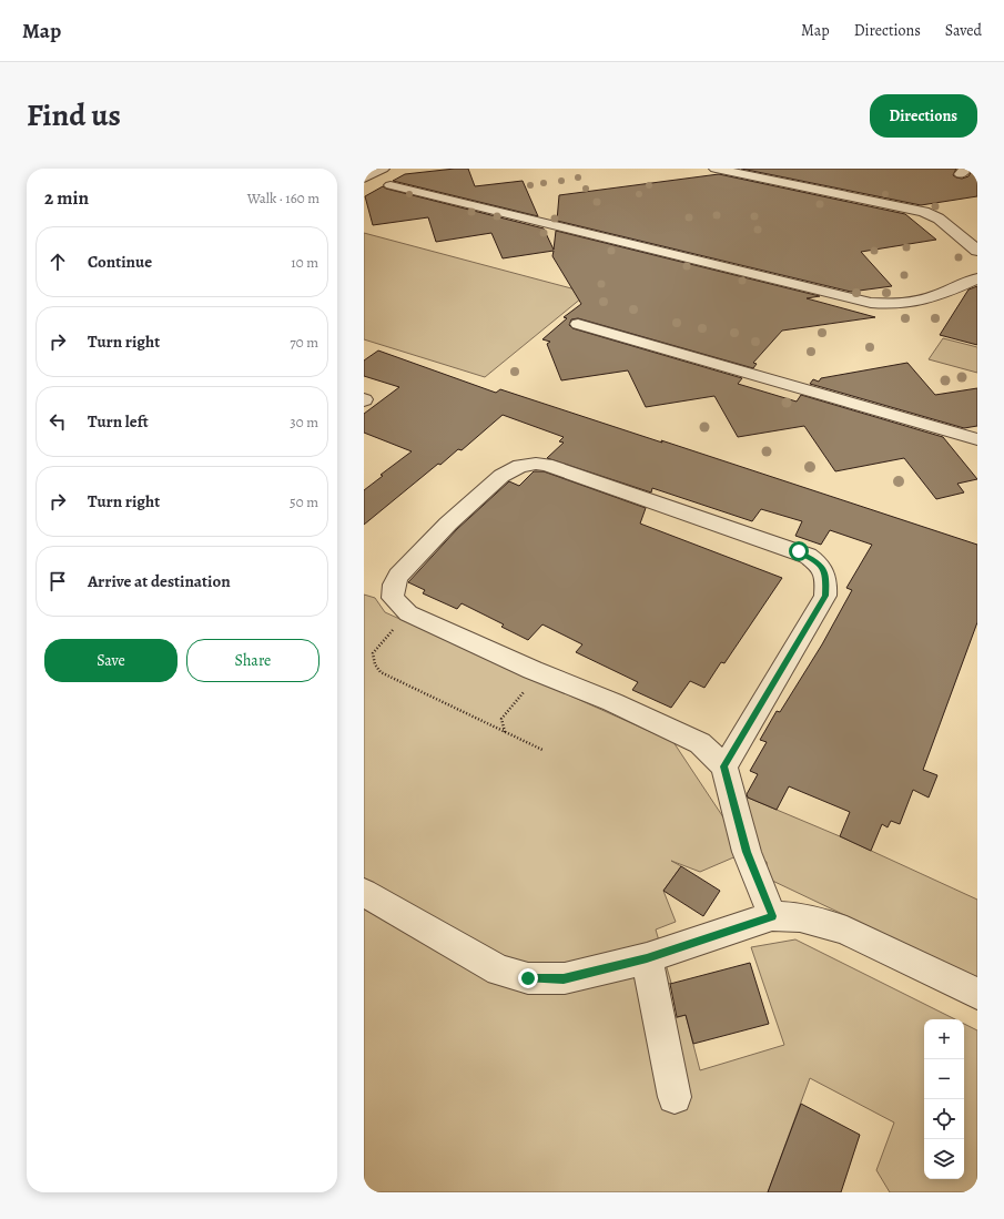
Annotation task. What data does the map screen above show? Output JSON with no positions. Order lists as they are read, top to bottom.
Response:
{
  "page": {
    "header": "Map",
    "nav": ["Map", "Directions", "Saved"],
    "title": "Find us",
    "buttons": [
      "Directions",
      ["Save", "Share"]
    ],
    "heading": ["2 min", "Walk · 160 m"],
    "list": [
      ["Continue", "10 m"],
      ["Turn right", "70 m"],
      ["Turn left", "30 m"],
      ["Turn right", "50 m"],
      "Arrive at destination"
    ],
    "map_buttons": ["+", "−"]
  }
}
